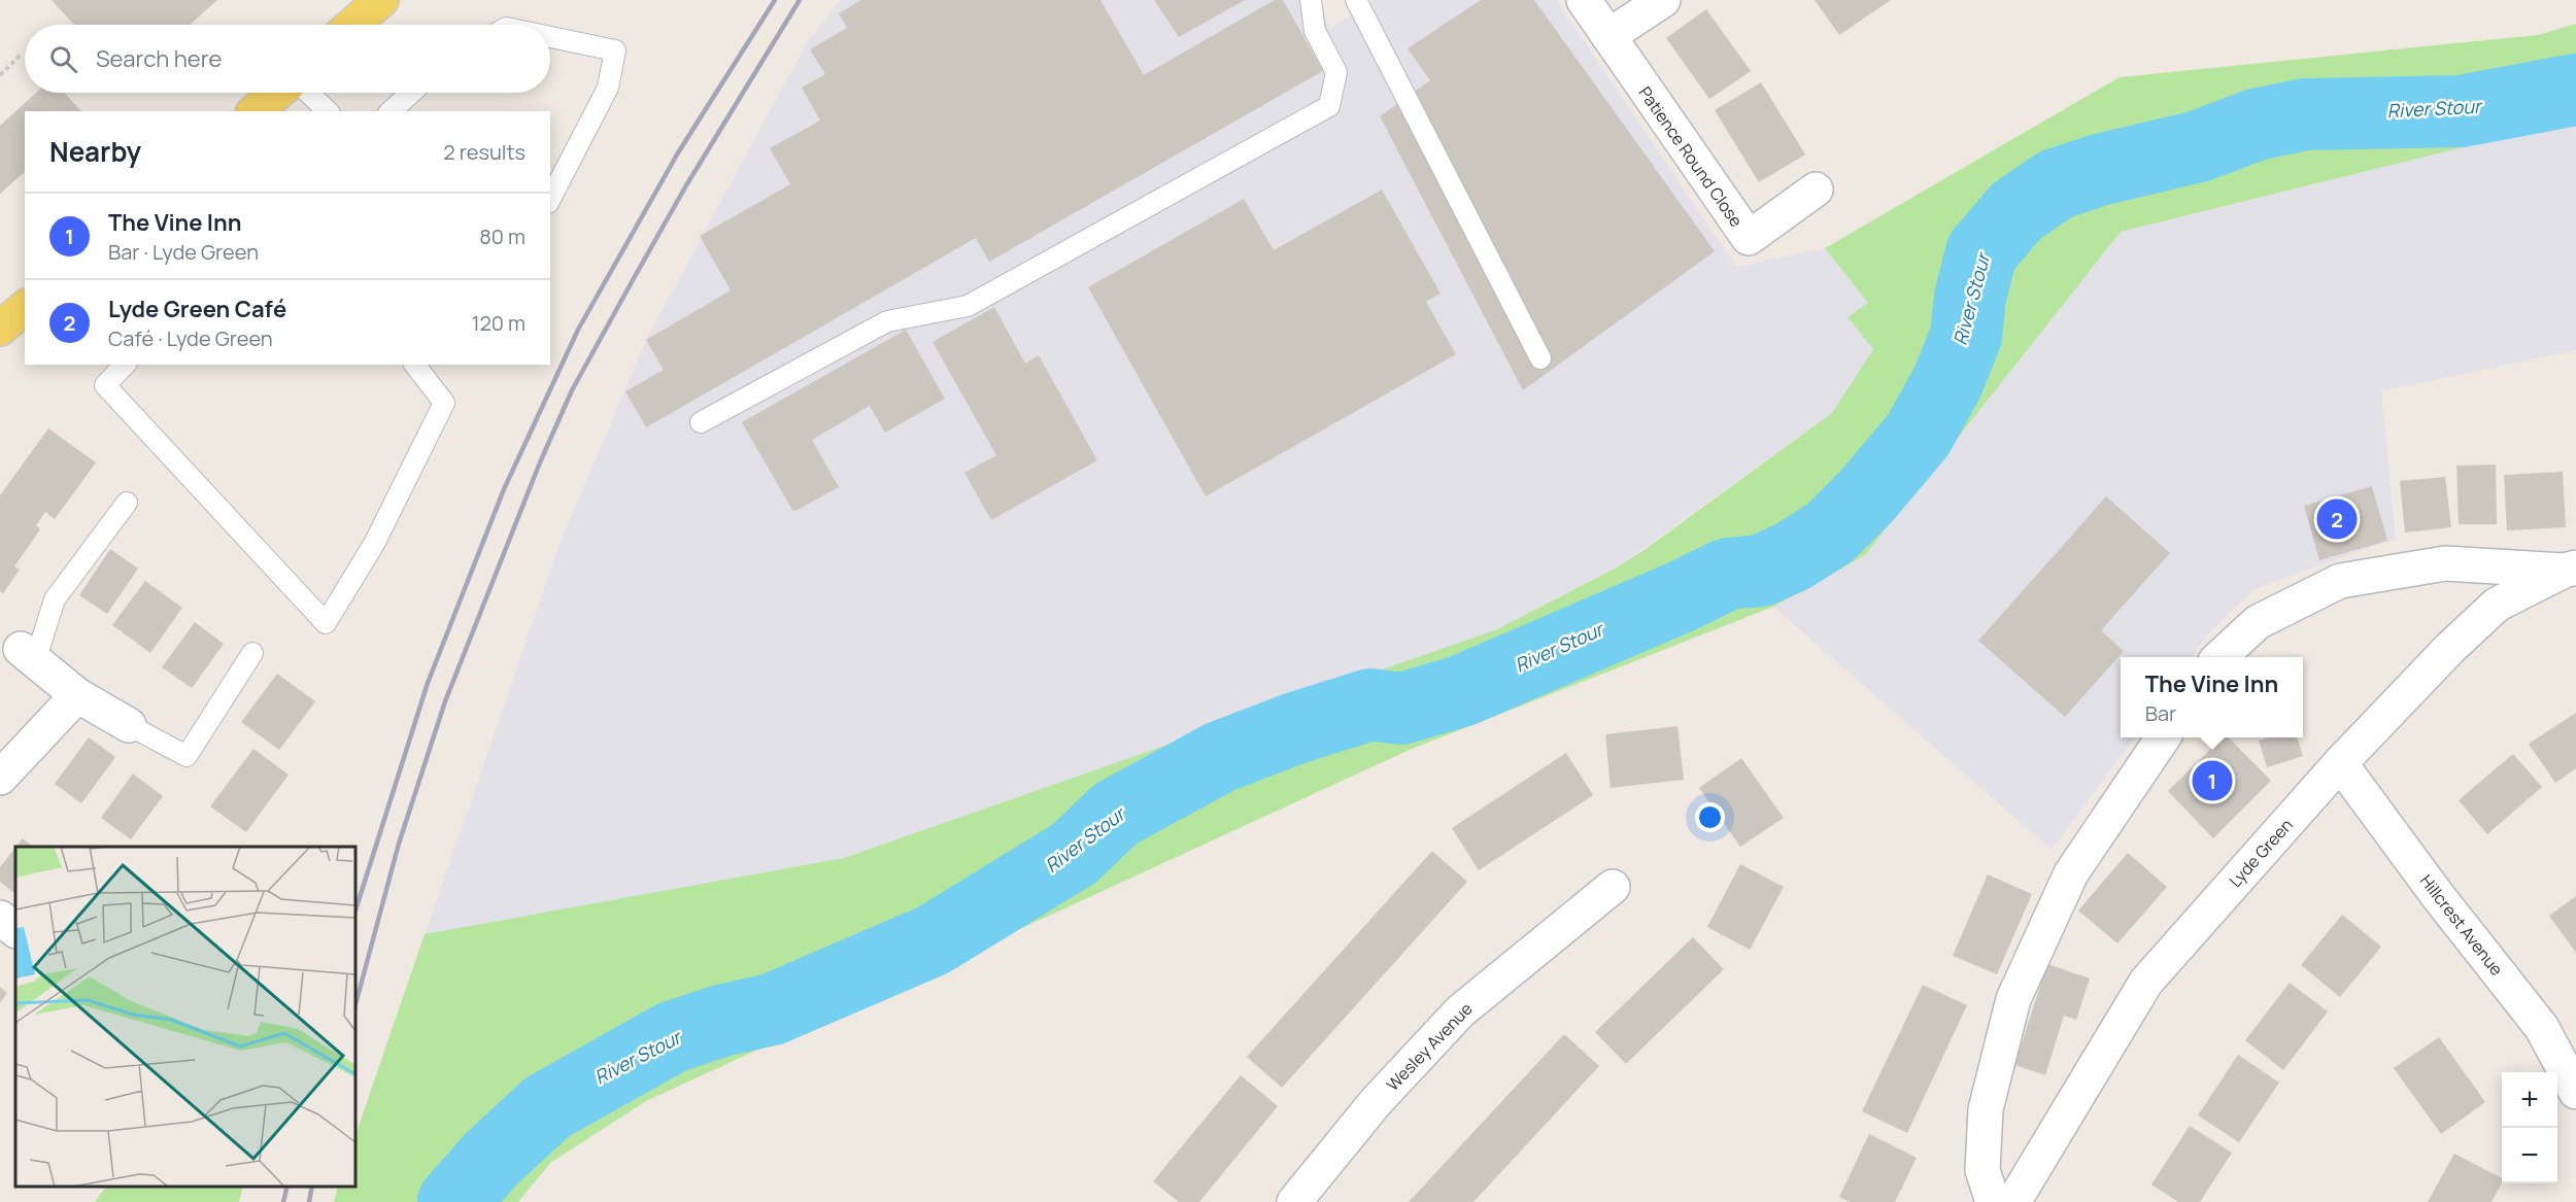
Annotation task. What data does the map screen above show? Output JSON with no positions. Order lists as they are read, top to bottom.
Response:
{
  "streets": {
    "street": [
      "Patience Round Close",
      "Lyde Green",
      "Hillcrest Avenue",
      "Wesley Avenue"
    ]
  },
  "crossings": [
    ["Lyde Green", "Hillcrest Avenue"]
  ],
  "water": ["River Stour"],
  "page": {
    "search": "Search here",
    "heading": ["Nearby", "2 results"],
    "list": [
      {
        "mark": "1",
        "name": "The Vine Inn",
        "note": "Bar · Lyde Green",
        "value": "80 m"
      },
      {
        "mark": "2",
        "name": "Lyde Green Café",
        "note": "Café · Lyde Green",
        "value": "120 m"
      }
    ],
    "pins": ["2", "1"],
    "popup": ["The Vine Inn", "Bar"],
    "map_buttons": ["+", "−"]
  }
}
